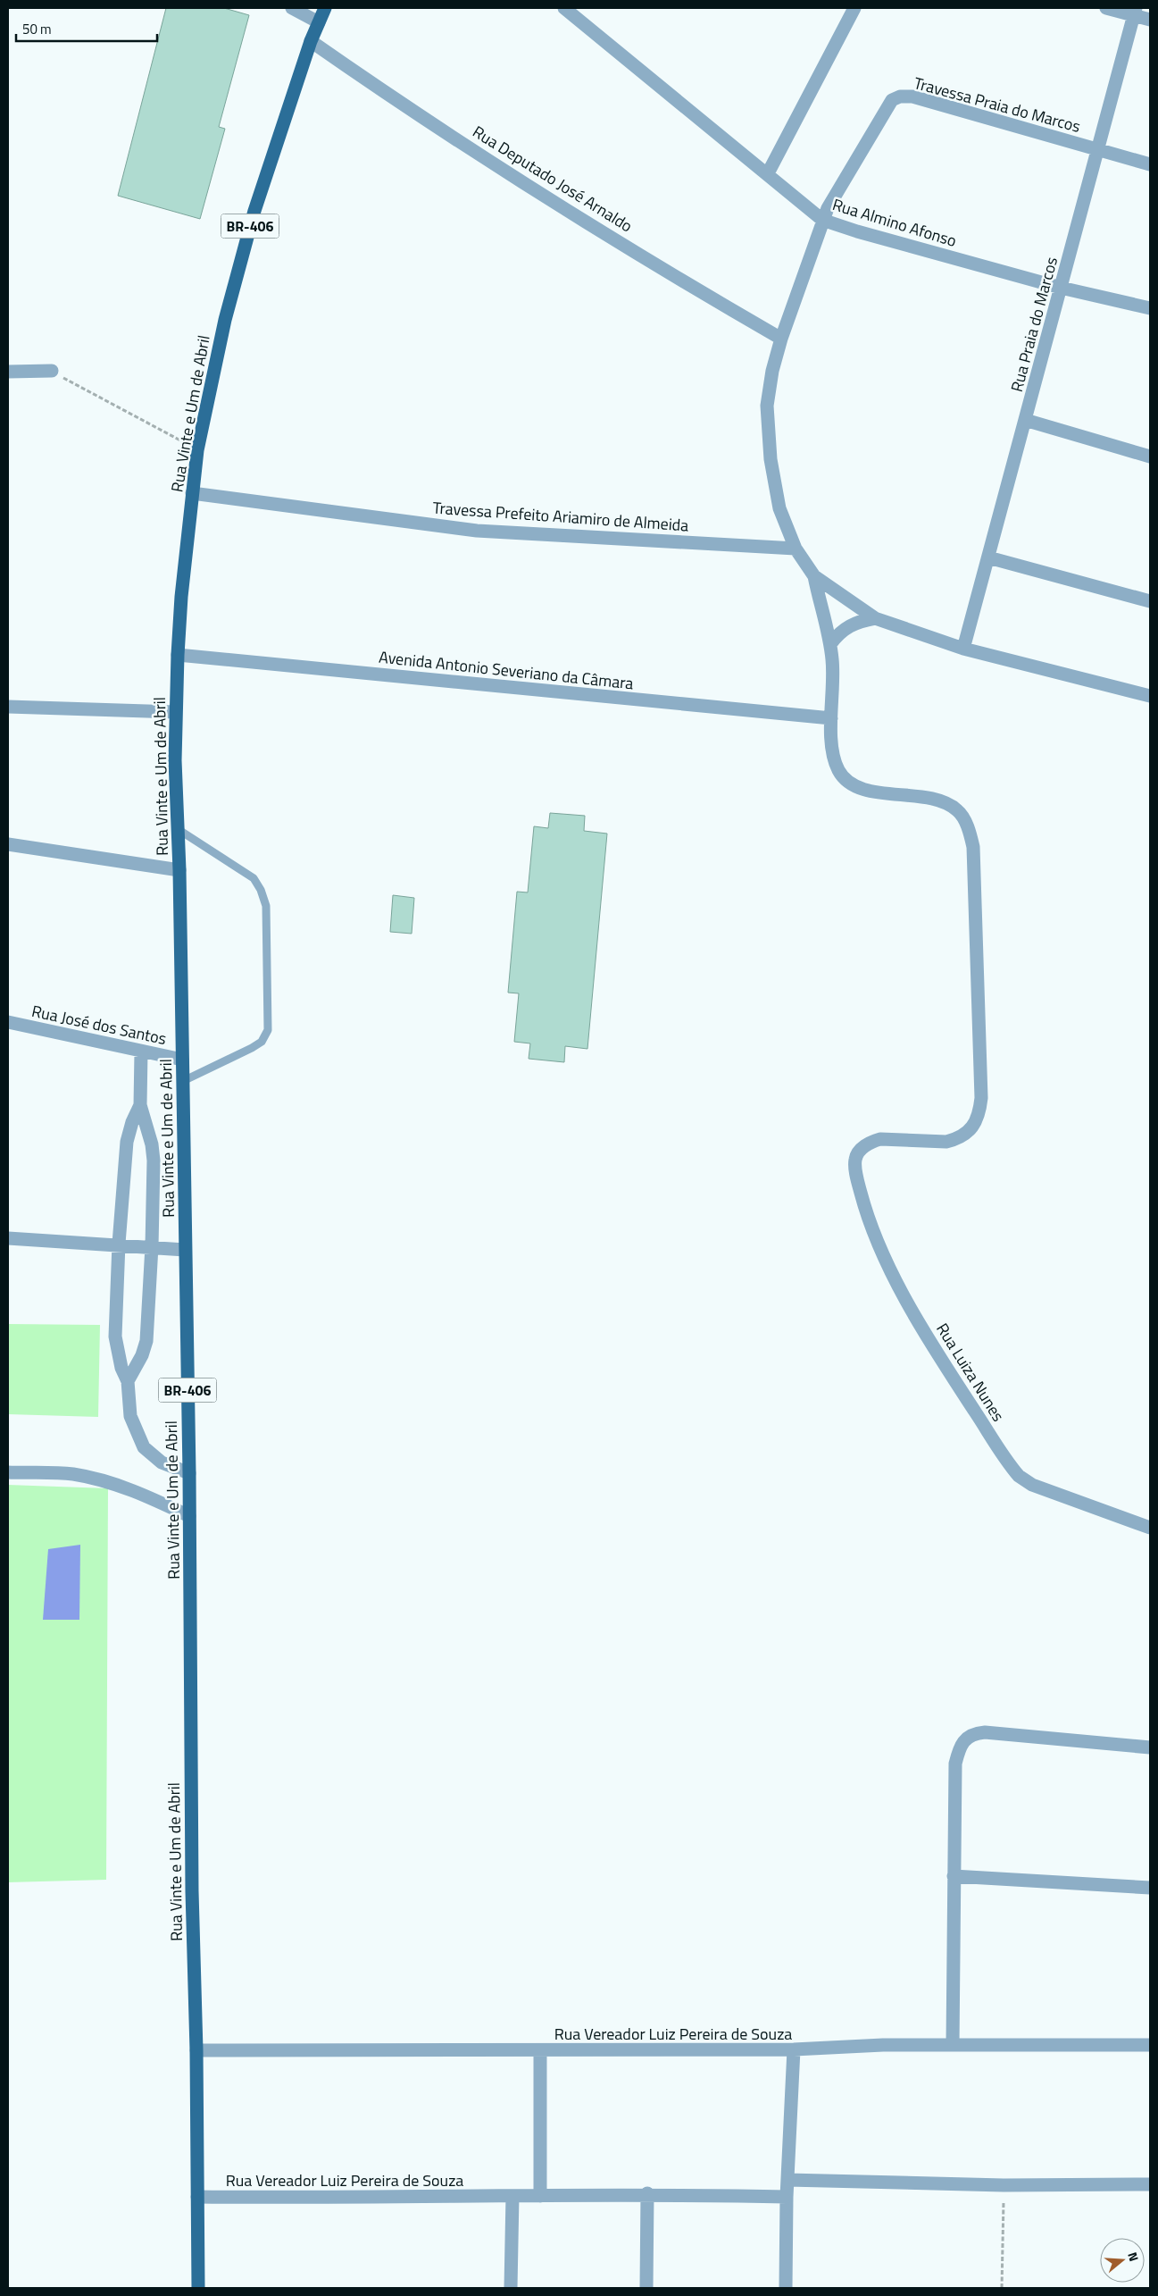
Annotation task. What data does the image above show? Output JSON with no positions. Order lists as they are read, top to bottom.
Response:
{
  "streets": {
    "main road": ["BR-406", "Rua Vinte e Um de Abril"],
    "street": [
      "Travessa Praia do Marcos",
      "Rua Deputado José Arnaldo",
      "Rua Almino Afonso",
      "Rua Praia do Marcos",
      "Travessa Prefeito Ariamiro de Almeida",
      "Avenida Antonio Severiano da Câmara",
      "Rua José dos Santos",
      "Rua Luiza Nunes",
      "Rua Vereador Luiz Pereira de Souza"
    ]
  },
  "crossings": [
    ["Travessa Praia do Marcos", "Rua Almino Afonso"],
    ["Travessa Praia do Marcos", "Rua Praia do Marcos"],
    ["Rua Deputado José Arnaldo", "Rua Vinte e Um de Abril"],
    ["Rua Almino Afonso", "Rua Praia do Marcos"],
    ["Rua Vinte e Um de Abril", "Travessa Prefeito Ariamiro de Almeida"],
    ["Rua Vinte e Um de Abril", "Avenida Antonio Severiano da Câmara"],
    ["Rua Vinte e Um de Abril", "Rua José dos Santos"],
    ["Rua Vinte e Um de Abril", "Rua Vereador Luiz Pereira de Souza"],
    ["Avenida Antonio Severiano da Câmara", "Rua Luiza Nunes"]
  ],
  "scale_bar": "50 m",
  "north": "right"
}
